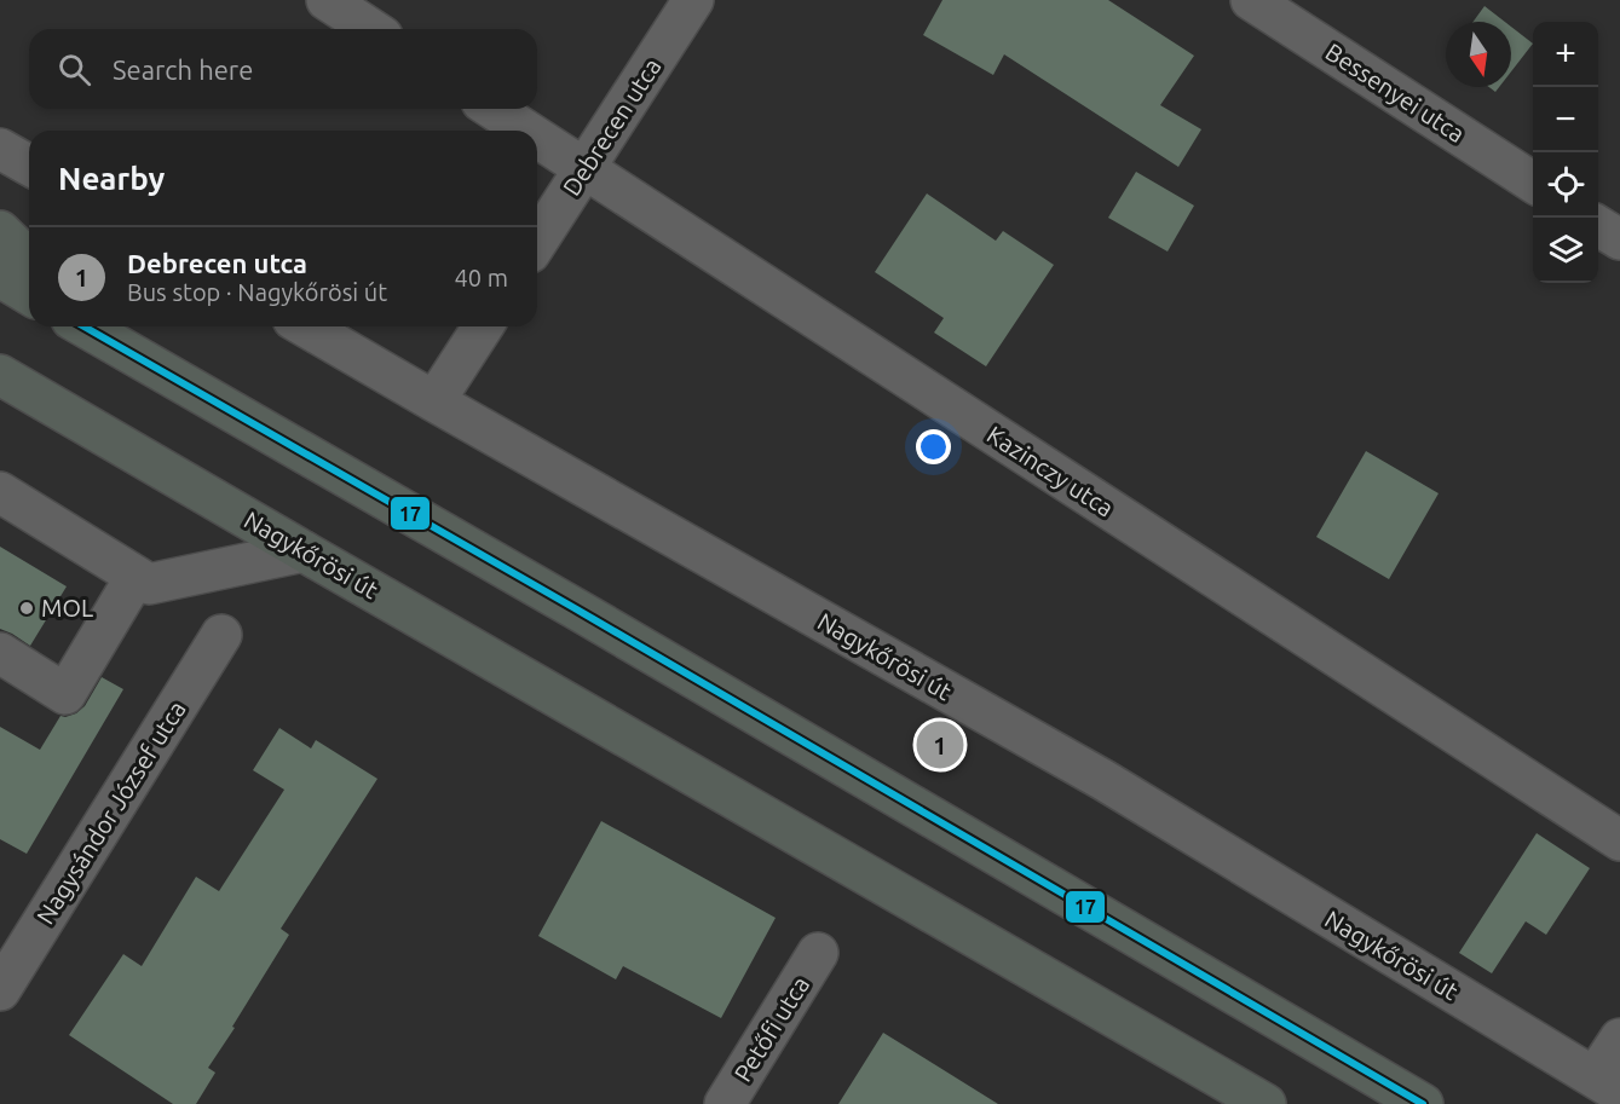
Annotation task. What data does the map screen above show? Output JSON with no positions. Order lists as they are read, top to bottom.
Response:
{
  "streets": {
    "main road": ["Nagykőrösi út"],
    "street": [
      "Bessenyei utca",
      "Debrecen utca",
      "Kazinczy utca",
      "Nagysándor József utca",
      "Petőfi utca"
    ]
  },
  "crossings": [
    ["Debrecen utca", "Kazinczy utca"]
  ],
  "places": ["MOL"],
  "lines": ["transit line 17"],
  "north": "bottom",
  "page": {
    "map_buttons": ["+", "−"],
    "search": "Search here",
    "heading": "Nearby",
    "list": [
      {
        "mark": "1",
        "name": "Debrecen utca",
        "note": "Bus stop · Nagykőrösi út",
        "value": "40 m"
      }
    ],
    "pins": "1"
  }
}
